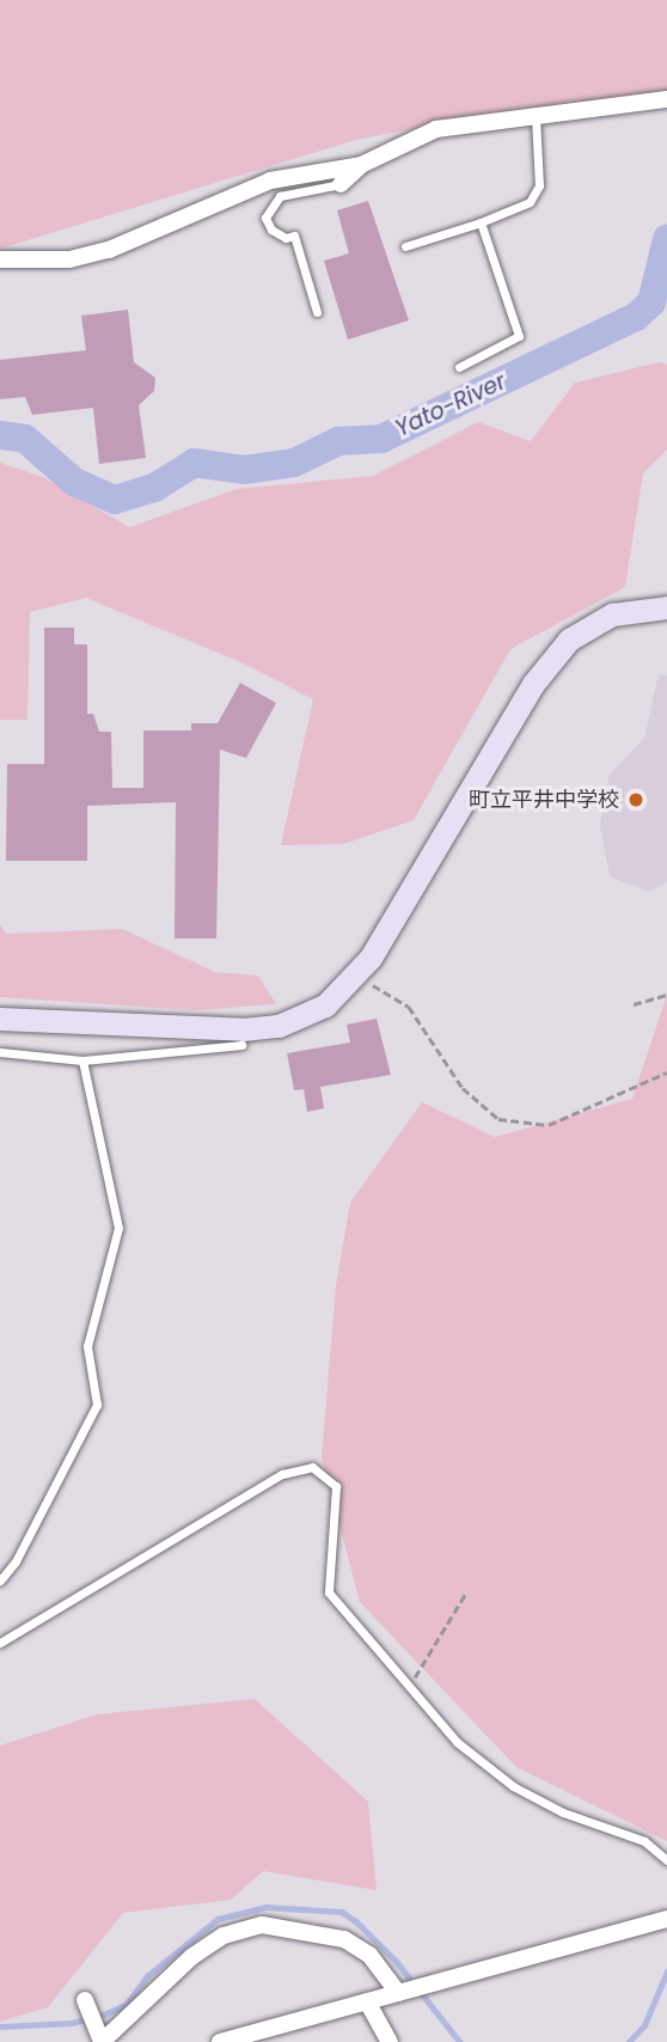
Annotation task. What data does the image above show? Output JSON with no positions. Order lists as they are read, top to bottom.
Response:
{
  "water": ["Yato-River"],
  "places": ["町立平井中学校"]
}
